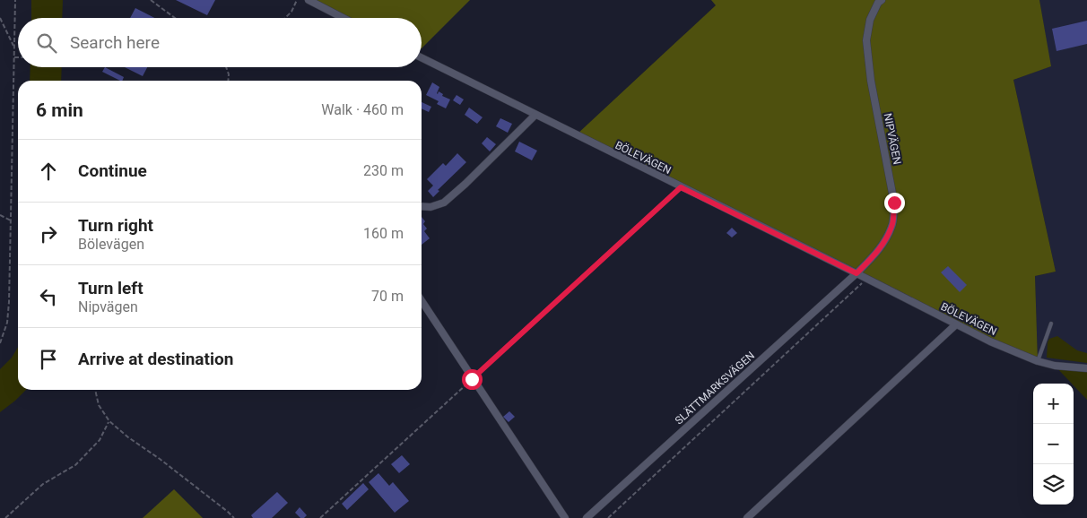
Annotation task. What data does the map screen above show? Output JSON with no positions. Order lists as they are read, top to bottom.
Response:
{
  "streets": {
    "street": ["NIPVÄGEN", "BÖLEVÄGEN", "SLÄTTMARKSVÄGEN"]
  },
  "crossings": [
    ["NIPVÄGEN", "BÖLEVÄGEN"],
    ["NIPVÄGEN", "SLÄTTMARKSVÄGEN"],
    ["BÖLEVÄGEN", "SLÄTTMARKSVÄGEN"]
  ],
  "page": {
    "search": "Search here",
    "heading": ["6 min", "Walk · 460 m"],
    "list": [
      ["Continue", "230 m"],
      ["Turn right", "Bölevägen", "160 m"],
      ["Turn left", "Nipvägen", "70 m"],
      "Arrive at destination"
    ],
    "map_buttons": ["+", "−"]
  }
}
